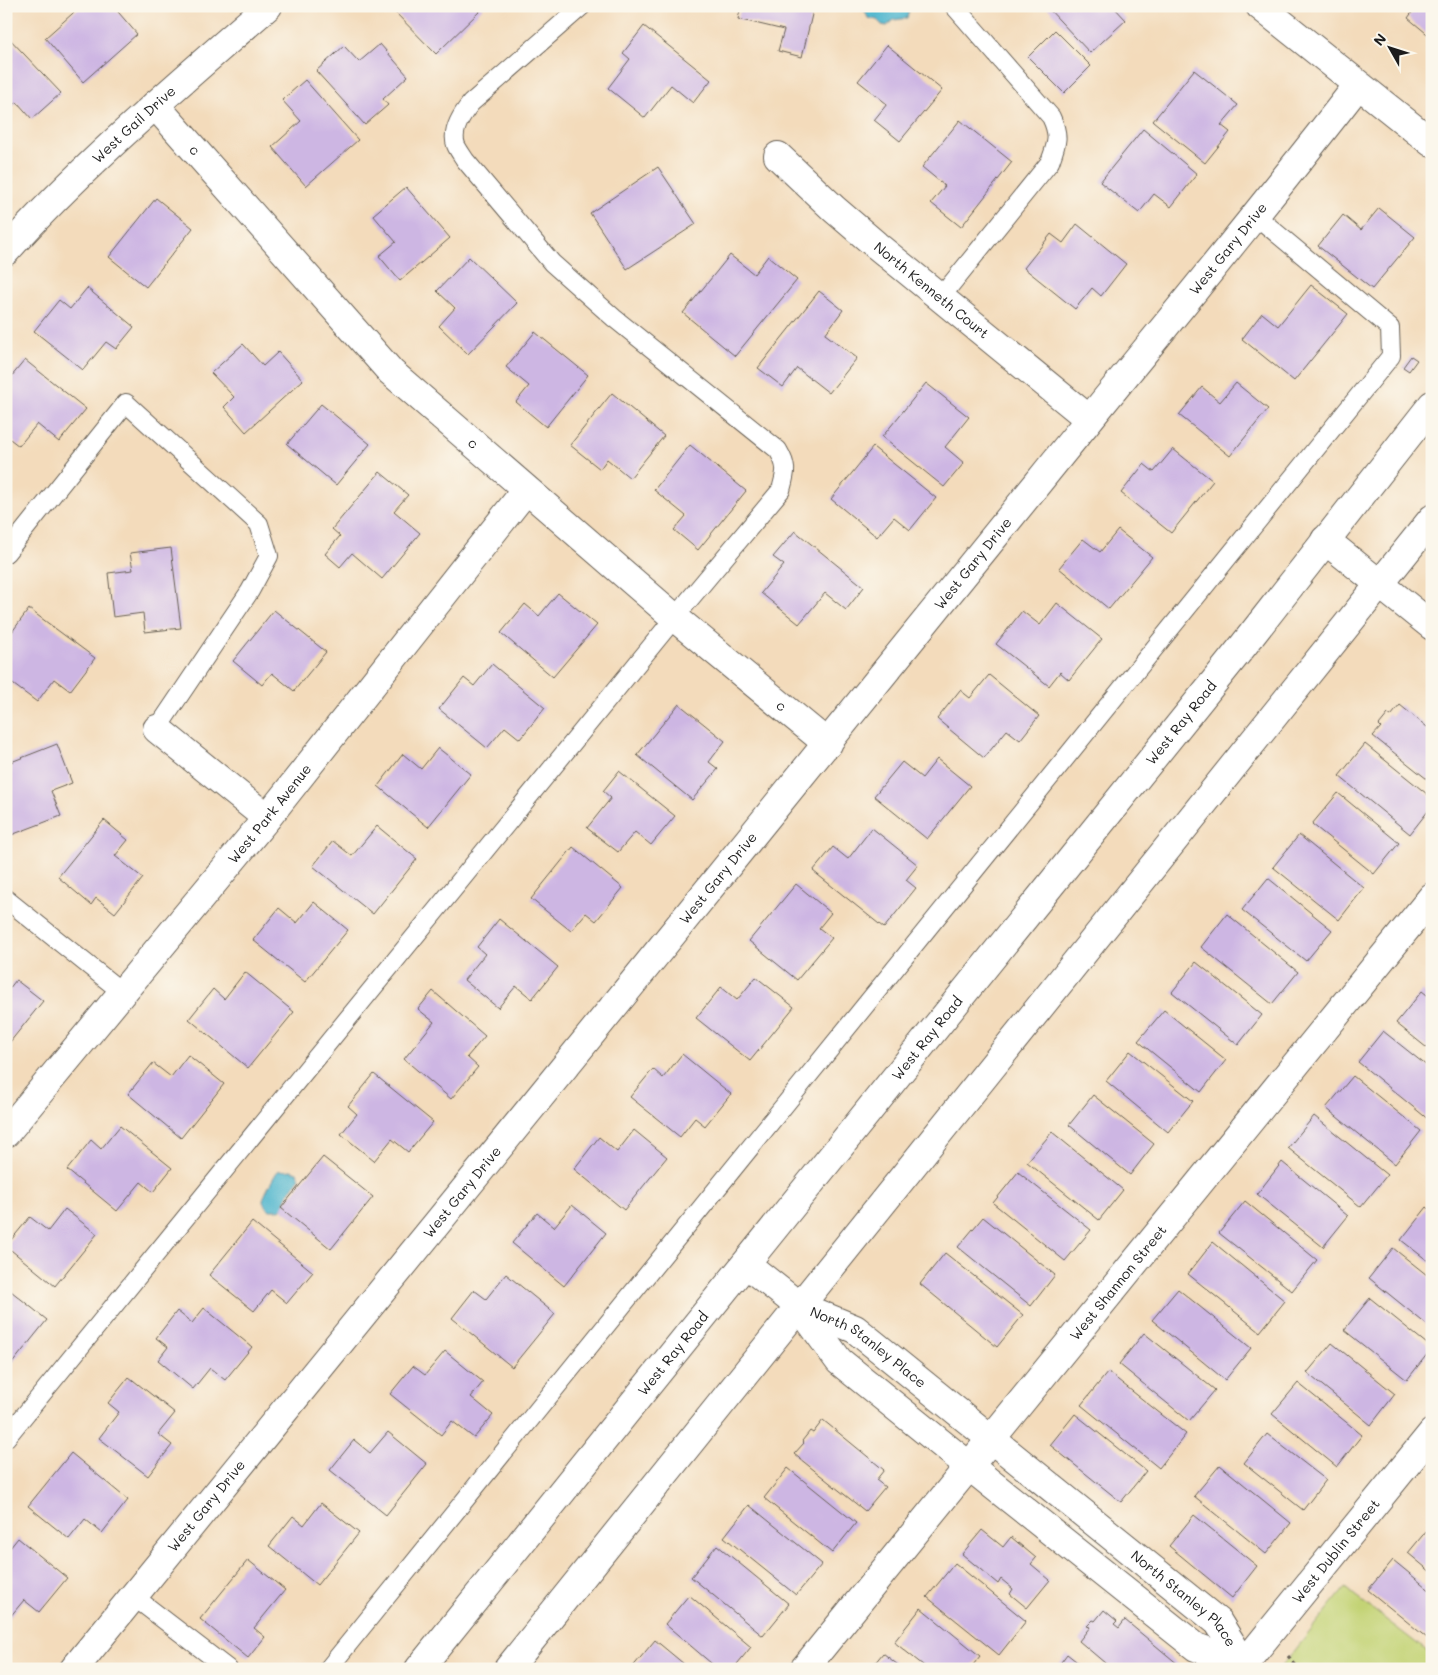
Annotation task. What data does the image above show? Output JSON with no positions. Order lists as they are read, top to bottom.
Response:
{
  "streets": {
    "street": [
      "West Gail Drive",
      "c",
      "West Gary Drive",
      "North Kenneth Court",
      "West Ray Road",
      "West Park Avenue",
      "West Shannon Street",
      "North Stanley Place",
      "West Dublin Street"
    ]
  },
  "crossings": [
    ["West Gail Drive", "c"],
    ["c", "West Gary Drive"],
    ["c", "West Park Avenue"],
    ["West Gary Drive", "North Kenneth Court"],
    ["West Ray Road", "North Stanley Place"],
    ["West Shannon Street", "North Stanley Place"],
    ["North Stanley Place", "West Dublin Street"]
  ],
  "north": "top left"
}
